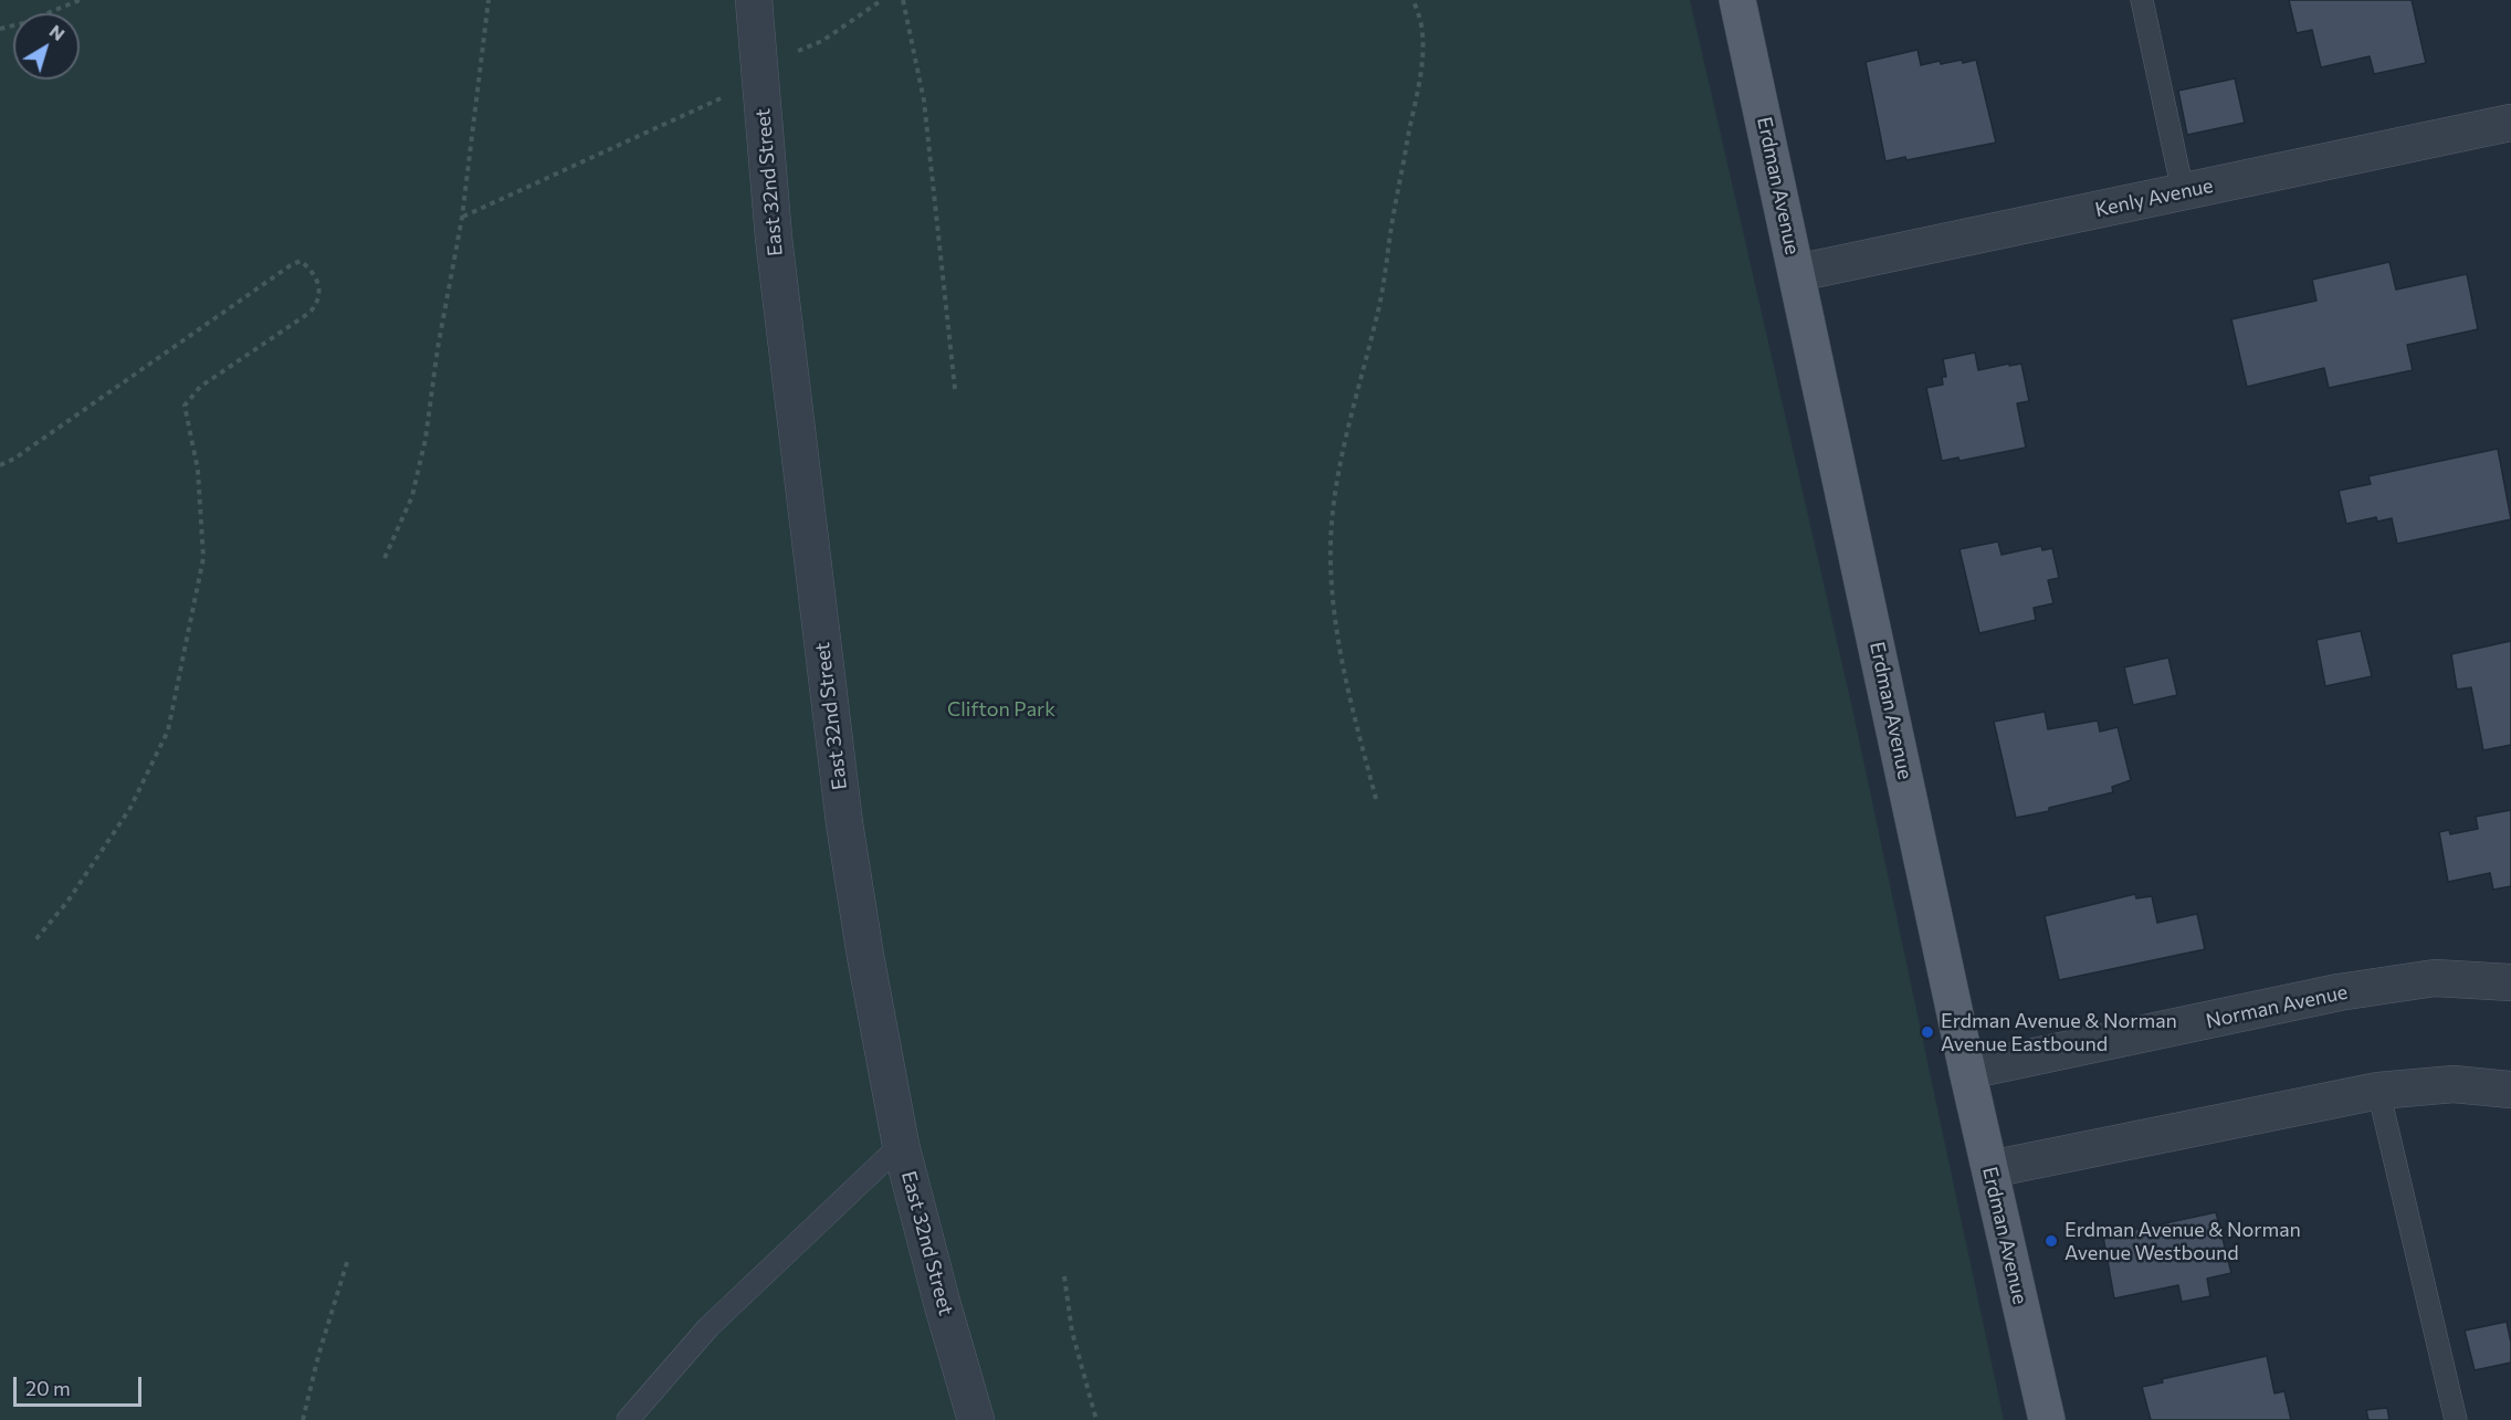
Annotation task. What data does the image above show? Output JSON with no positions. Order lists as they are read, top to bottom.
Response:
{
  "streets": {
    "main road": ["Erdman Avenue"],
    "street": ["East 32nd Street", "Kenly Avenue", "Norman Avenue"]
  },
  "crossings": [
    ["Erdman Avenue", "Kenly Avenue"],
    ["Erdman Avenue", "Norman Avenue"]
  ],
  "parks": ["Clifton Park"],
  "places": ["Erdman Avenue & Norman Avenue Eastbound", "Erdman Avenue & Norman Avenue Westbound"],
  "scale_bar": "20 m",
  "north": "top right"
}
